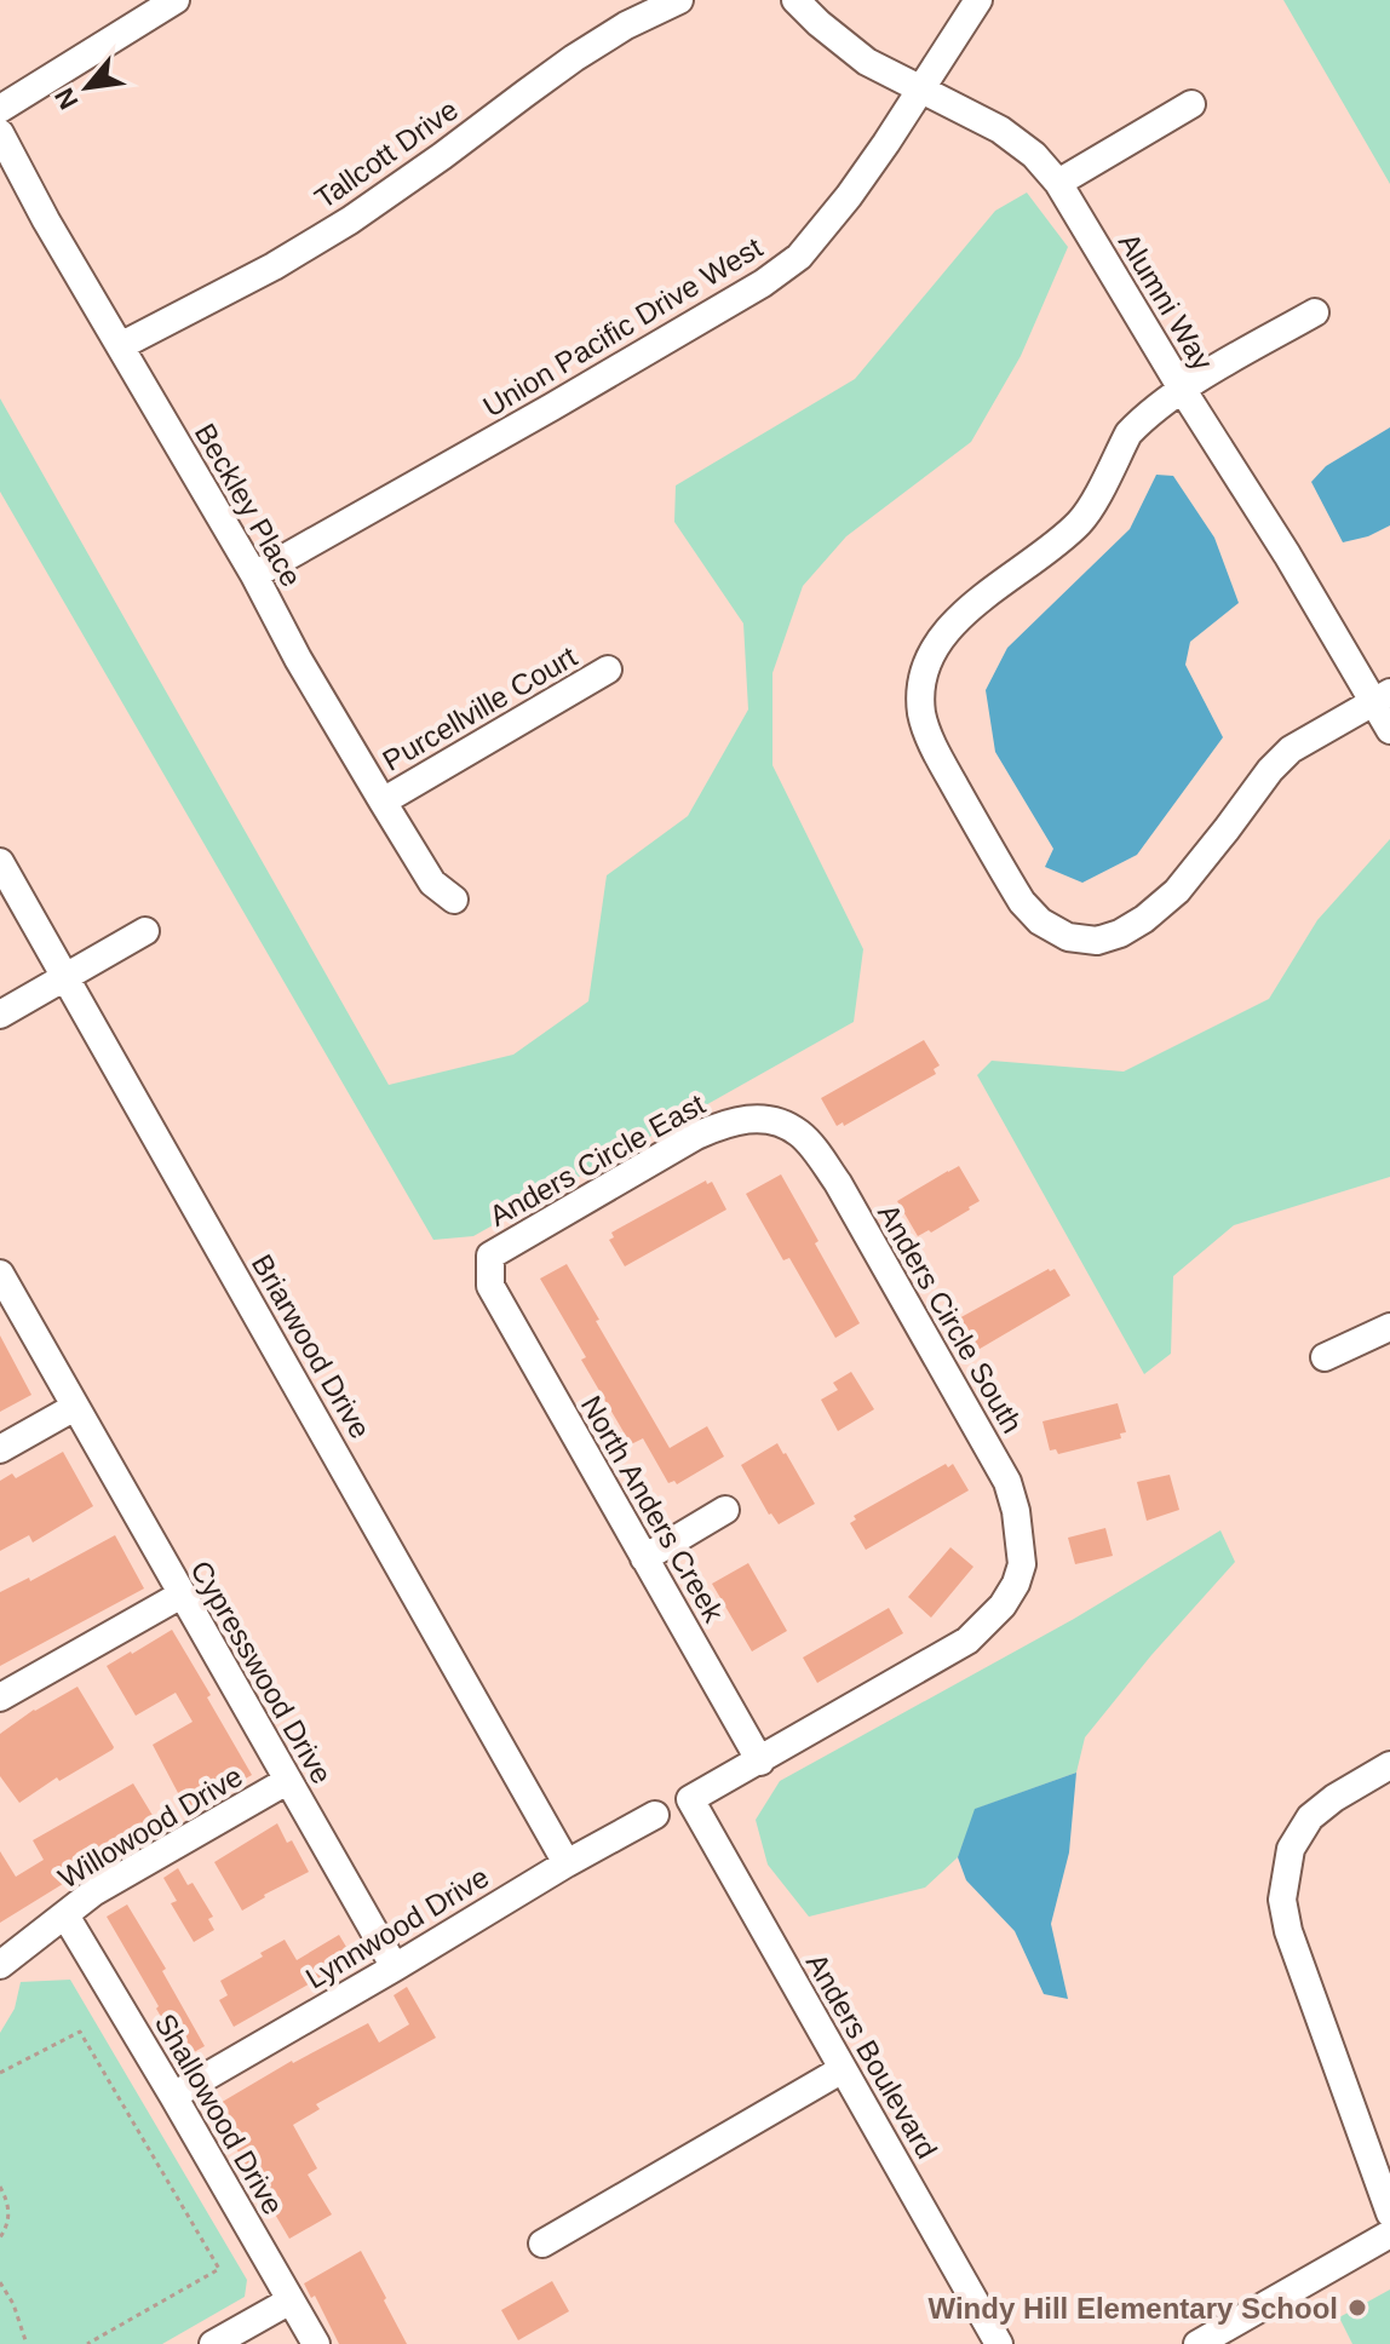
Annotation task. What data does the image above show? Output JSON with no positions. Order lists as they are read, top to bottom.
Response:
{
  "streets": {
    "street": [
      "Tallcott Drive",
      "Alumni Way",
      "Union Pacific Drive West",
      "Beckley Place",
      "Purcellville Court",
      "Anders Circle East",
      "Anders Circle South",
      "Briarwood Drive",
      "North Anders Creek",
      "Cypresswood Drive",
      "Willowood Drive",
      "Lynnwood Drive",
      "Anders Boulevard",
      "Shallowood Drive"
    ]
  },
  "crossings": [
    ["Tallcott Drive", "Beckley Place"],
    ["Alumni Way", "Union Pacific Drive West"],
    ["Union Pacific Drive West", "Beckley Place"],
    ["Beckley Place", "Purcellville Court"],
    ["Anders Circle East", "Anders Circle South"],
    ["Anders Circle East", "North Anders Creek"],
    ["Anders Circle South", "North Anders Creek"],
    ["Anders Circle South", "Anders Boulevard"],
    ["Briarwood Drive", "Lynnwood Drive"],
    ["North Anders Creek", "Anders Boulevard"],
    ["Cypresswood Drive", "Willowood Drive"],
    ["Cypresswood Drive", "Lynnwood Drive"],
    ["Willowood Drive", "Shallowood Drive"],
    ["Lynnwood Drive", "Shallowood Drive"]
  ],
  "places": ["Windy Hill Elementary School"],
  "north": "bottom left"
}
